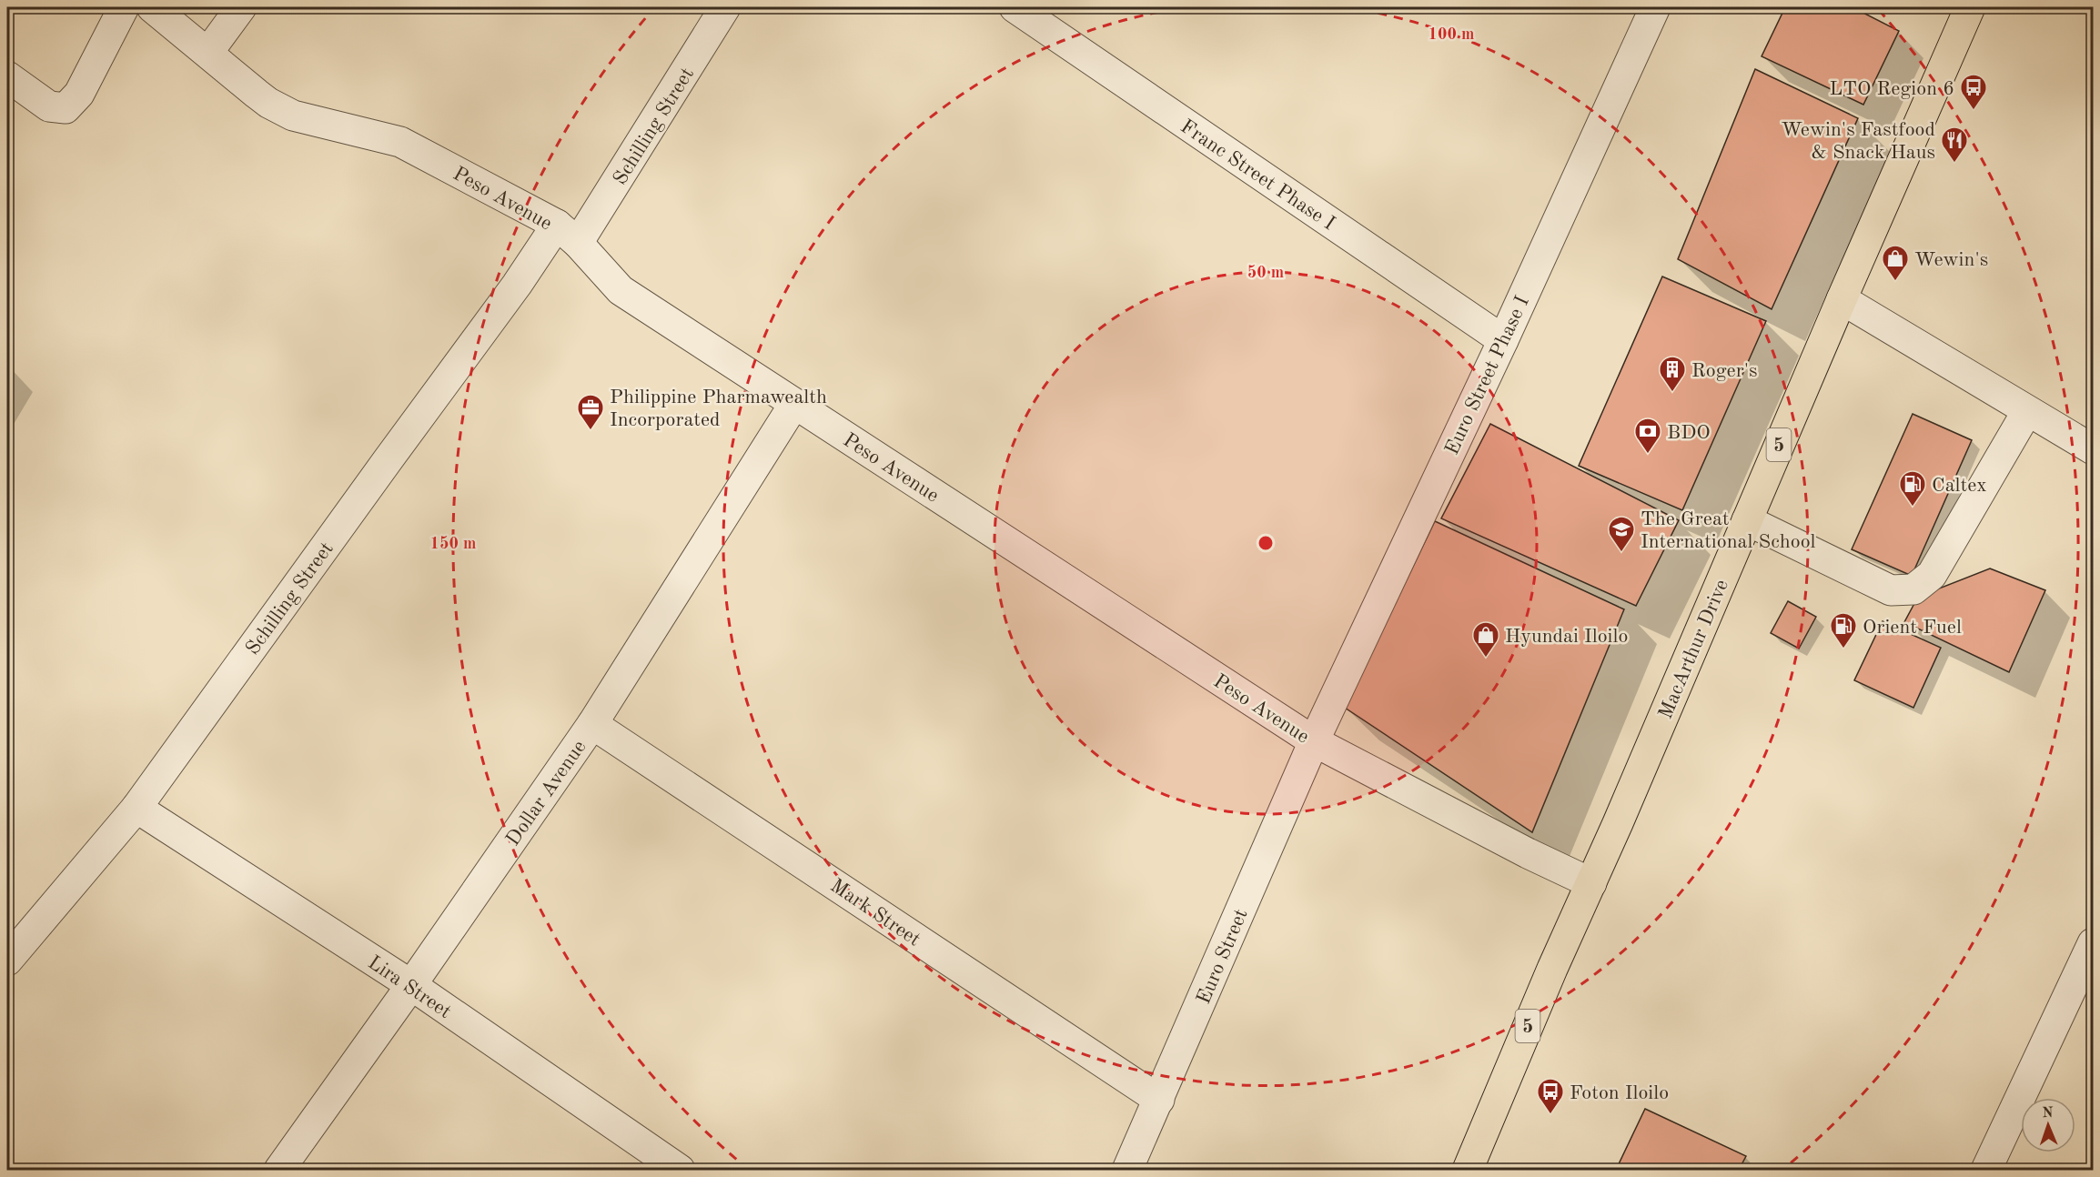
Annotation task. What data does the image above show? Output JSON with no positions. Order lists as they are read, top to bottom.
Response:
{
  "streets": {
    "main road": ["5", "MacArthur Drive"],
    "street": [
      "Schilling Street",
      "Franc Street Phase I",
      "Peso Avenue",
      "Euro Street Phase I",
      "Dollar Avenue",
      "Mark Street",
      "Euro Street",
      "Lira Street"
    ]
  },
  "crossings": [
    ["Schilling Street", "Peso Avenue"],
    ["Schilling Street", "Lira Street"],
    ["Franc Street Phase I", "Euro Street Phase I"],
    ["Peso Avenue", "Euro Street Phase I"],
    ["Peso Avenue", "MacArthur Drive"],
    ["Peso Avenue", "Dollar Avenue"],
    ["Peso Avenue", "Euro Street"],
    ["Euro Street Phase I", "Euro Street"],
    ["Dollar Avenue", "Mark Street"],
    ["Dollar Avenue", "Lira Street"],
    ["Mark Street", "Euro Street"]
  ],
  "places": {
    "bus stop": ["LTO Region 6", "Foton Iloilo"],
    "restaurant": ["Wewin's Fastfood & Snack Haus"],
    "shop": ["Wewin's", "Hyundai Iloilo"],
    "building": ["Roger's"],
    "office": ["Philippine Pharmawealth Incorporated"],
    "bank": ["BDO"],
    "fuel station": ["Caltex", "Orient Fuel"],
    "school or university": ["The Great International School"]
  },
  "north": "top",
  "rings": ["100 m", "50 m", "150 m"]
}
